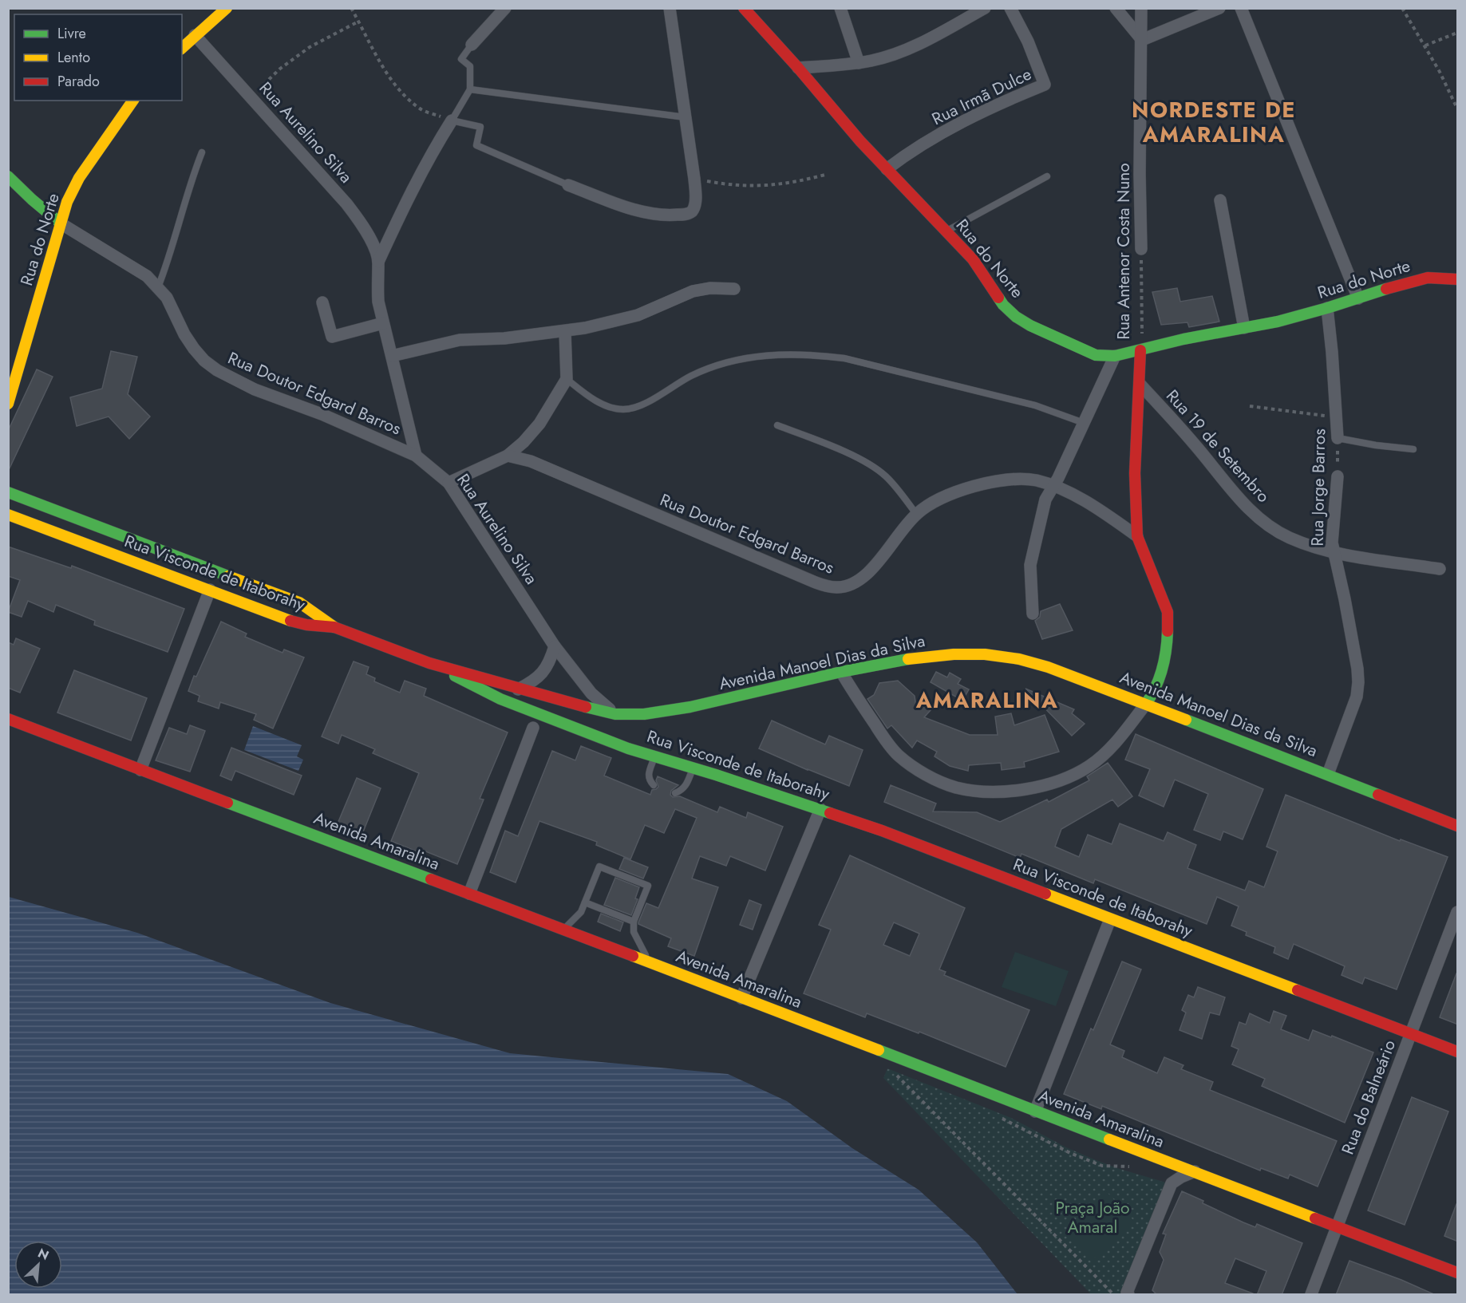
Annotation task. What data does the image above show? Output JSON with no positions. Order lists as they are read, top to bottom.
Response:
{
  "streets": {
    "street": [
      "Rua Irmã Dulce",
      "Rua Aurelino Silva",
      "Rua do Norte",
      "Rua Antenor Costa Nuno",
      "Rua Doutor Edgard Barros",
      "Rua 19 de Setembro",
      "Rua Jorge Barros",
      "Rua Visconde de Itaborahy",
      "Avenida Manoel Dias da Silva",
      "Avenida Amaralina",
      "Rua do Balneário"
    ]
  },
  "crossings": [
    ["Rua Irmã Dulce", "Rua do Norte"],
    ["Rua Aurelino Silva", "Rua Doutor Edgard Barros"],
    ["Rua Aurelino Silva", "Avenida Manoel Dias da Silva"],
    ["Rua do Norte", "Rua Antenor Costa Nuno"],
    ["Rua do Norte", "Rua Doutor Edgard Barros"],
    ["Rua do Norte", "Rua Jorge Barros"],
    ["Rua 19 de Setembro", "Rua Jorge Barros"],
    ["Rua Jorge Barros", "Avenida Manoel Dias da Silva"],
    ["Rua Visconde de Itaborahy", "Avenida Manoel Dias da Silva"],
    ["Rua Visconde de Itaborahy", "Rua do Balneário"],
    ["Avenida Amaralina", "Rua do Balneário"]
  ],
  "districts": ["NORDESTE DE AMARALINA", "AMARALINA"],
  "parks": ["Praça João Amaral"],
  "legend": ["Livre", "Lento", "Parado"],
  "north": "top right"
}
